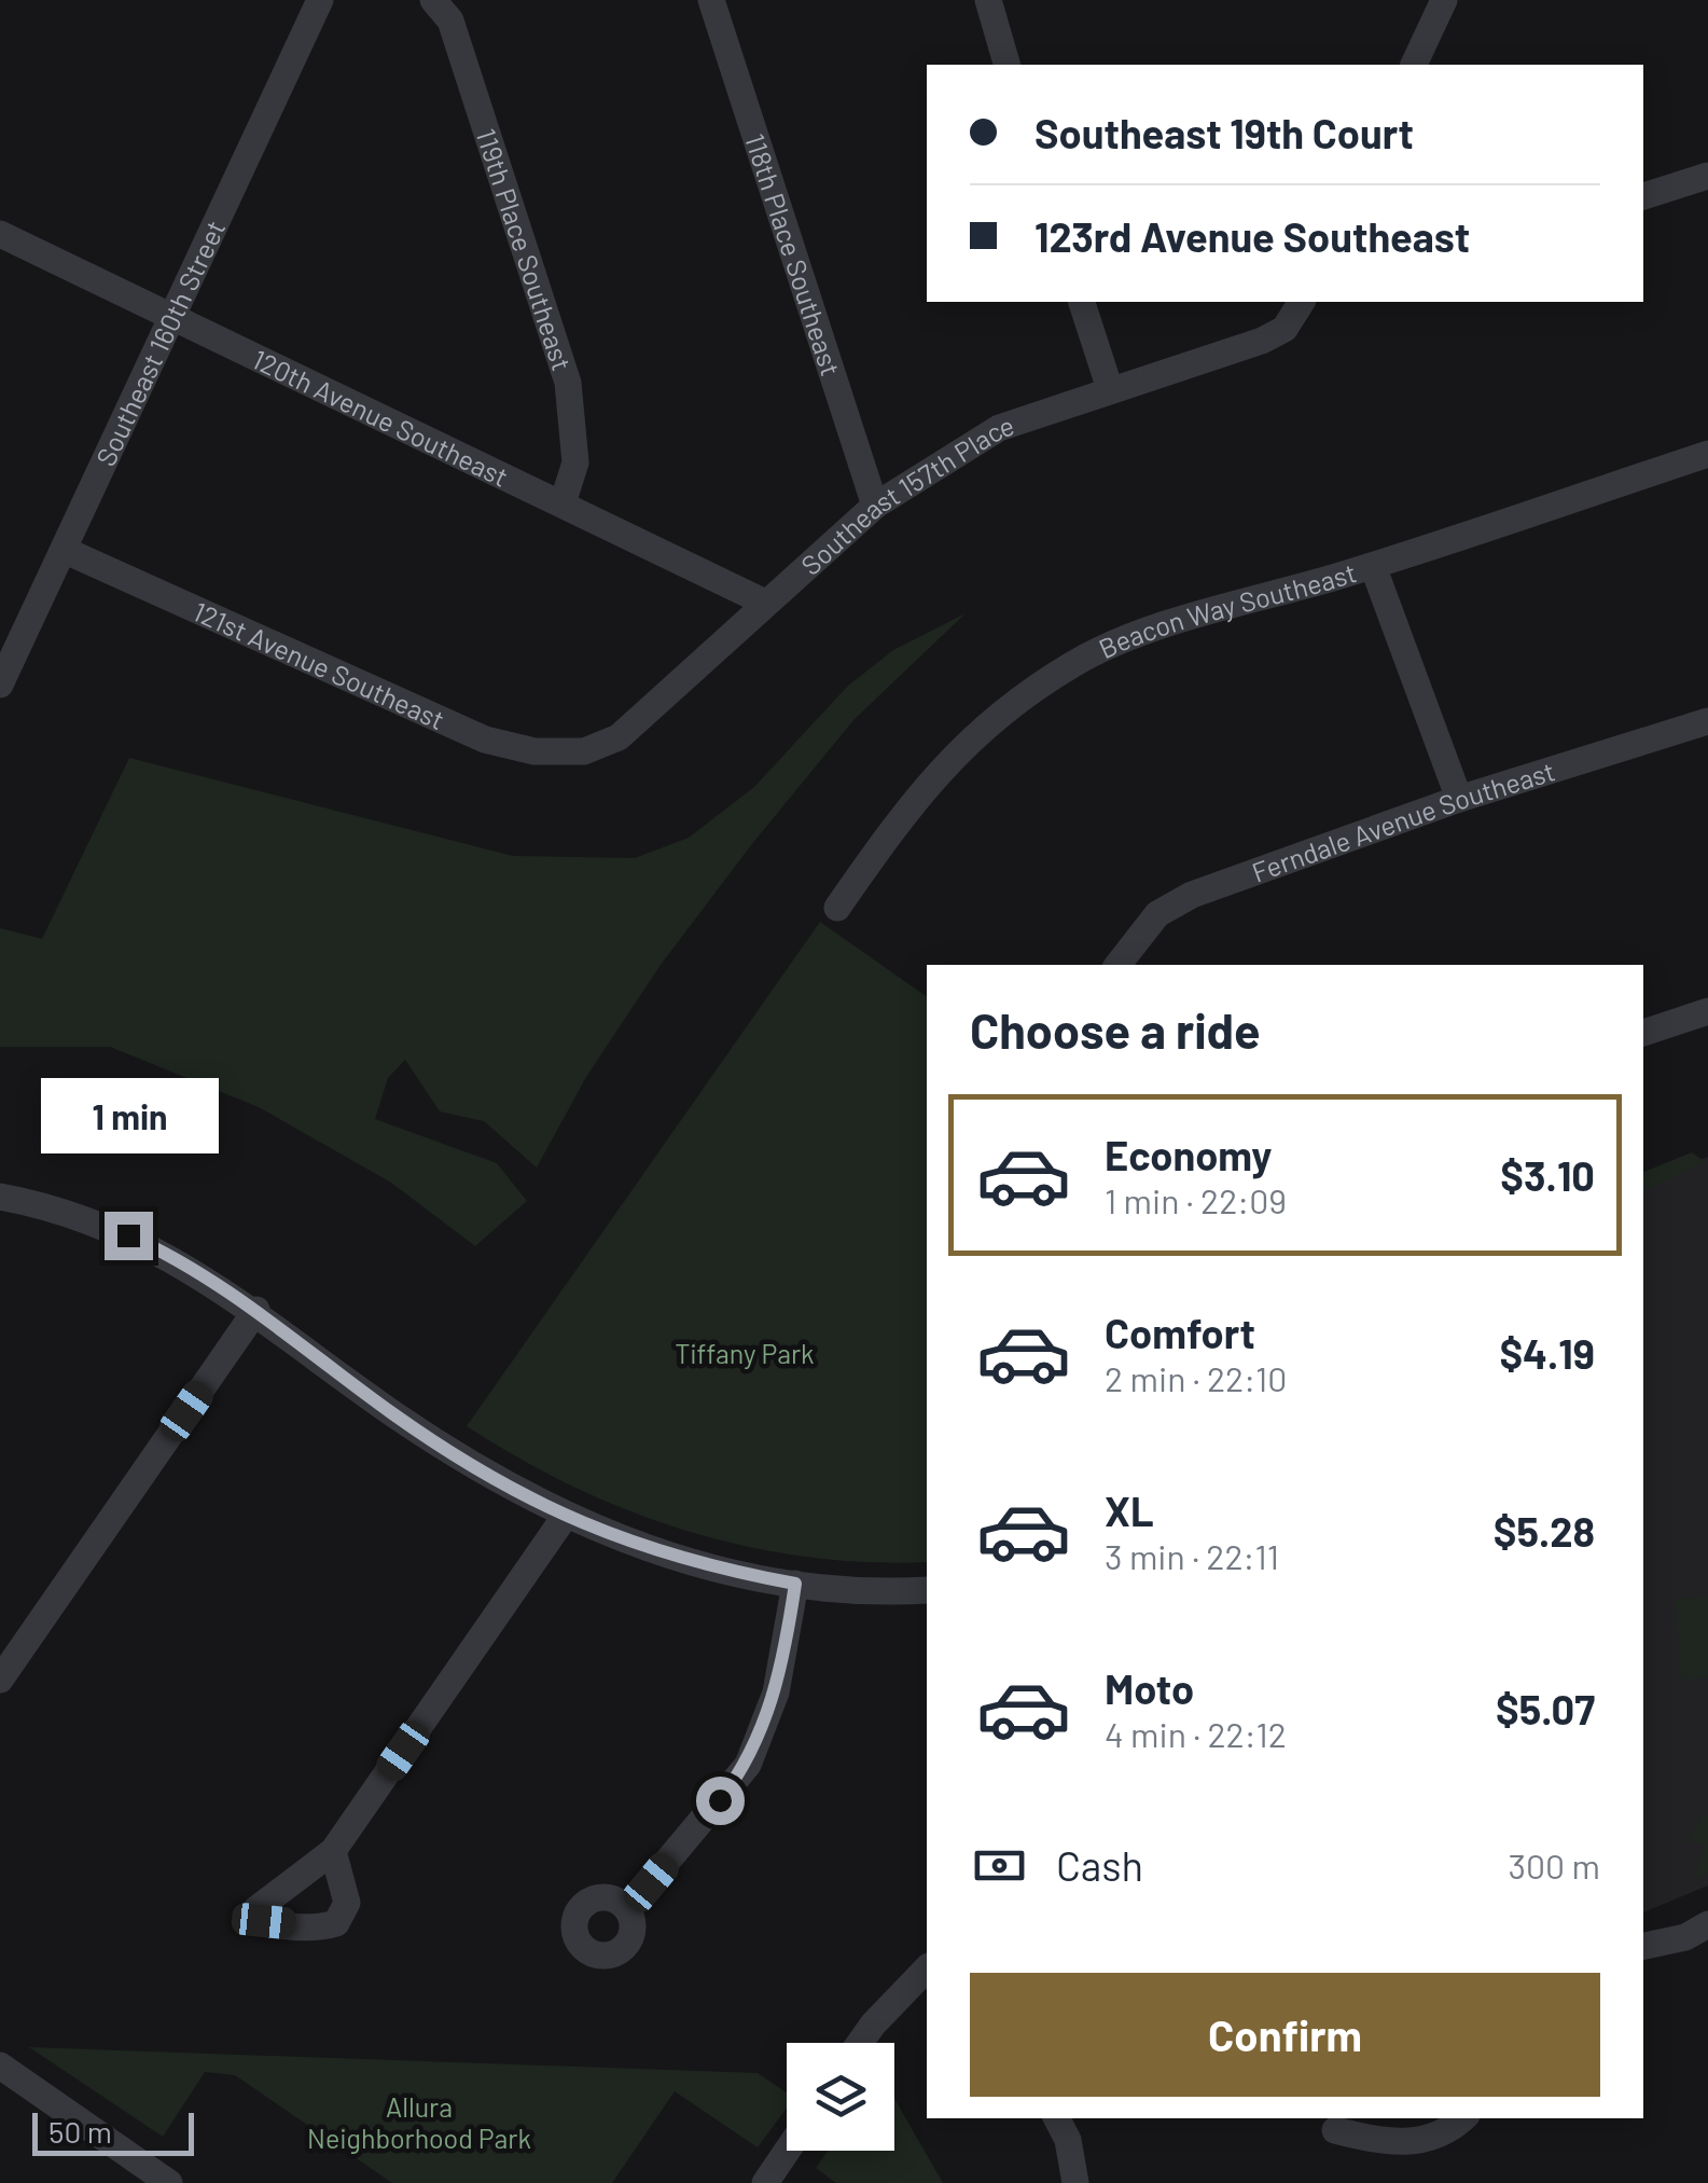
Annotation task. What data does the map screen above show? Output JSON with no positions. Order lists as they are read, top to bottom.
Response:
{
  "streets": {
    "street": [
      "119th Place Southeast",
      "118th Place Southeast",
      "Southeast 160th Street",
      "120th Avenue Southeast",
      "Southeast 157th Place",
      "Beacon Way Southeast",
      "121st Avenue Southeast",
      "Ferndale Avenue Southeast"
    ]
  },
  "crossings": [
    ["119th Place Southeast", "120th Avenue Southeast"],
    ["118th Place Southeast", "Southeast 157th Place"],
    ["Southeast 160th Street", "120th Avenue Southeast"],
    ["Southeast 160th Street", "121st Avenue Southeast"],
    ["120th Avenue Southeast", "Southeast 157th Place"],
    ["Southeast 157th Place", "121st Avenue Southeast"]
  ],
  "parks": ["Tiffany Park", "Allura Neighborhood Park"],
  "scale_bar": "50 m",
  "page": {
    "banner": ["Southeast 19th Court", "123rd Avenue Southeast"],
    "heading": "Choose a ride",
    "bubble": "1 min",
    "list": [
      {
        "name": "Economy",
        "note": "1 min · 22:09",
        "value": "$3.10"
      },
      {
        "name": "Comfort",
        "note": "2 min · 22:10",
        "value": "$4.19"
      },
      {
        "name": "XL",
        "note": "3 min · 22:11",
        "value": "$5.28"
      },
      {
        "name": "Moto",
        "note": "4 min · 22:12",
        "value": "$5.07"
      }
    ],
    "pay": ["Cash", "300 m"],
    "buttons": "Confirm",
    "scale": "50 m"
  }
}
